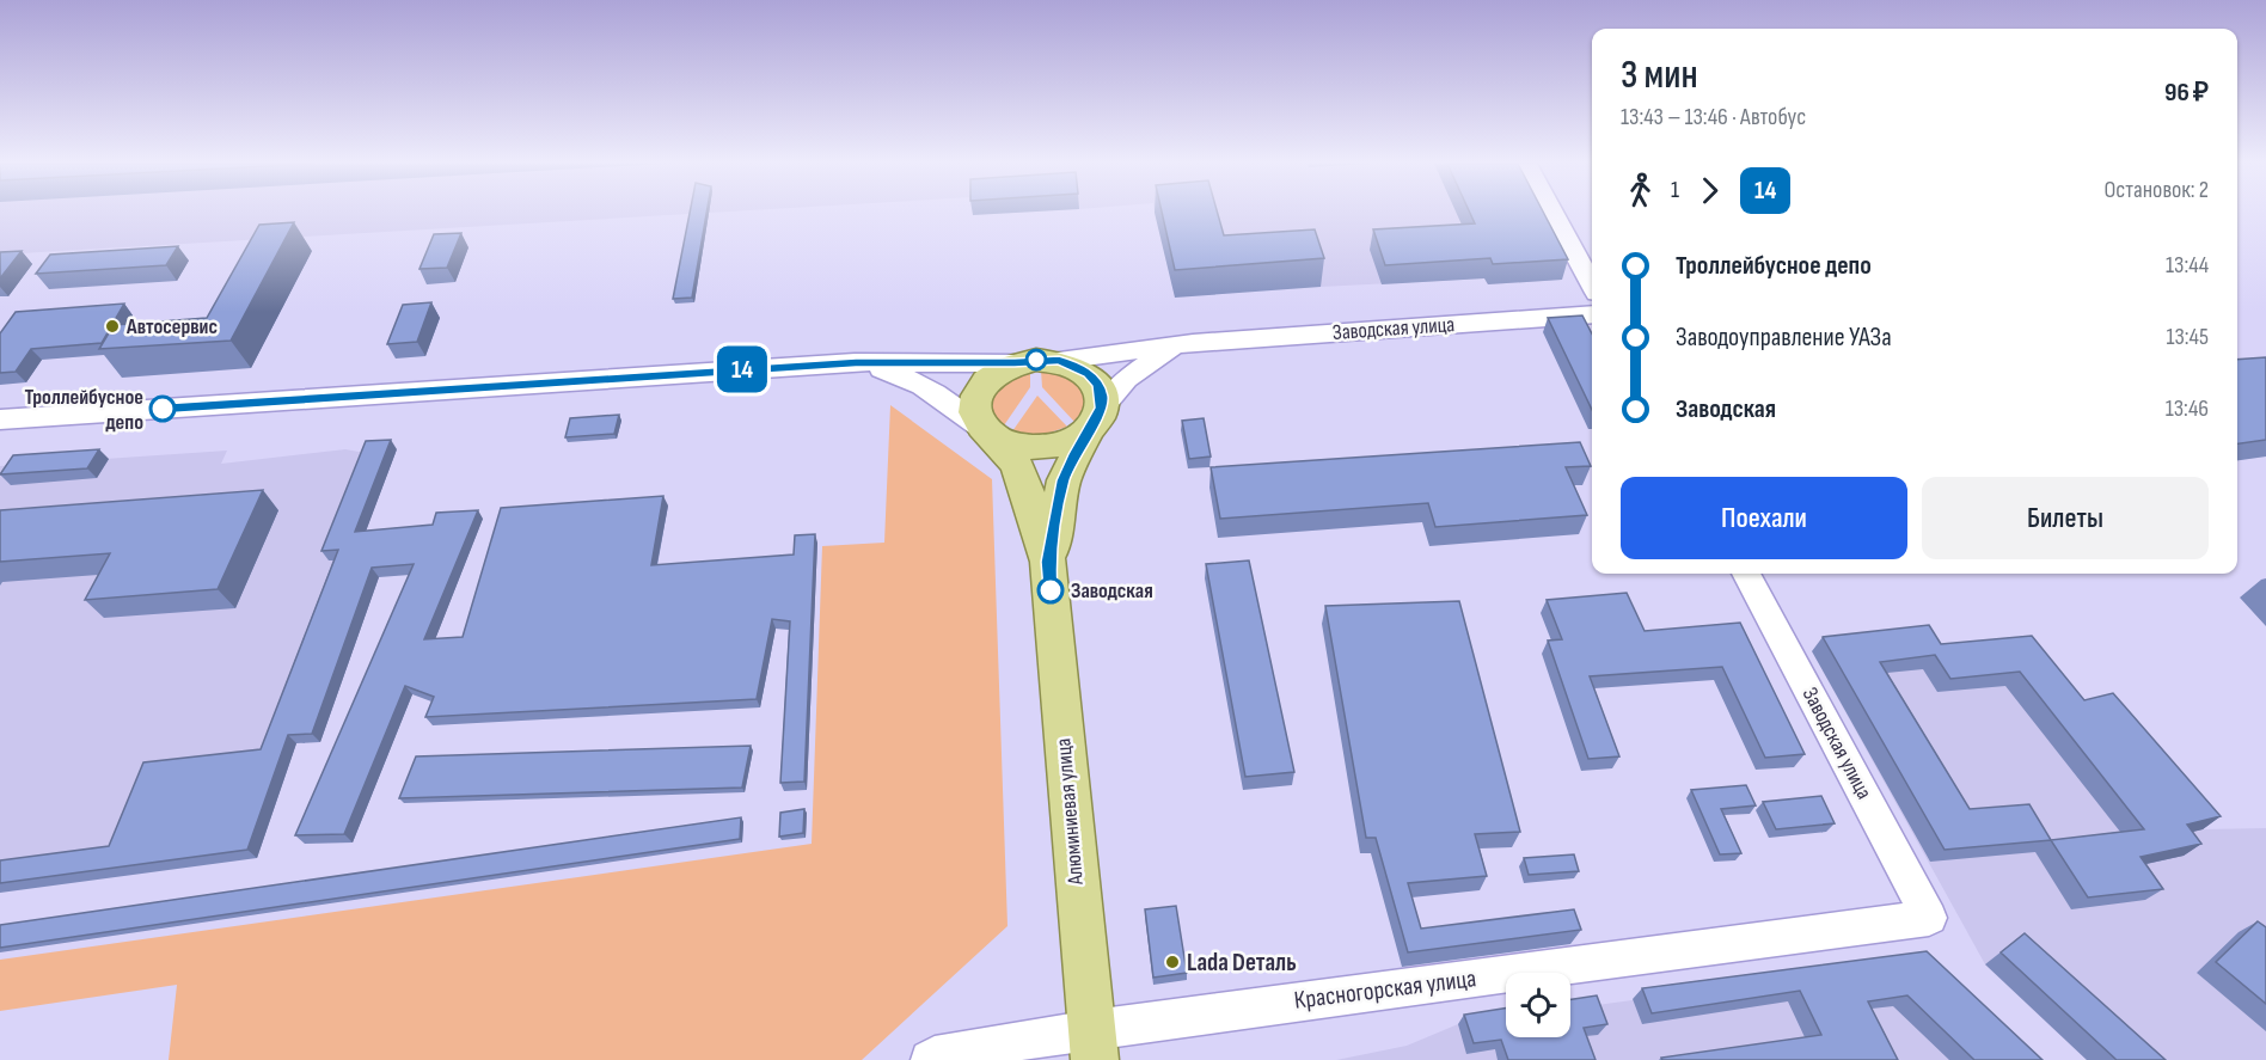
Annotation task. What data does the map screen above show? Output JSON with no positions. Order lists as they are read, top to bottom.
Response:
{
  "streets": {
    "main road": ["Алюминиевая улица"],
    "street": ["Заводская улица", "Красногорская улица"]
  },
  "crossings": [
    ["Заводская улица", "Красногорская улица"],
    ["Алюминиевая улица", "Красногорская улица"]
  ],
  "places": [
    "Автосервис",
    "Троллейбусное депо",
    "Заводская",
    "Lada Dеталь"
  ],
  "lines": ["bus line 14"],
  "page": {
    "on_map": "14",
    "heading": ["3 мин", "13:43 – 13:46 · Автобус", "96 ₽"],
    "legs": ["1", "14", "Остановок: 2"],
    "list": [
      {
        "name": "Троллейбусное депо",
        "value": "13:44"
      },
      {
        "name": "Заводоуправление УАЗа",
        "value": "13:45"
      },
      {
        "name": "Заводская",
        "value": "13:46"
      }
    ],
    "buttons": ["Поехали", "Билеты"]
  }
}
